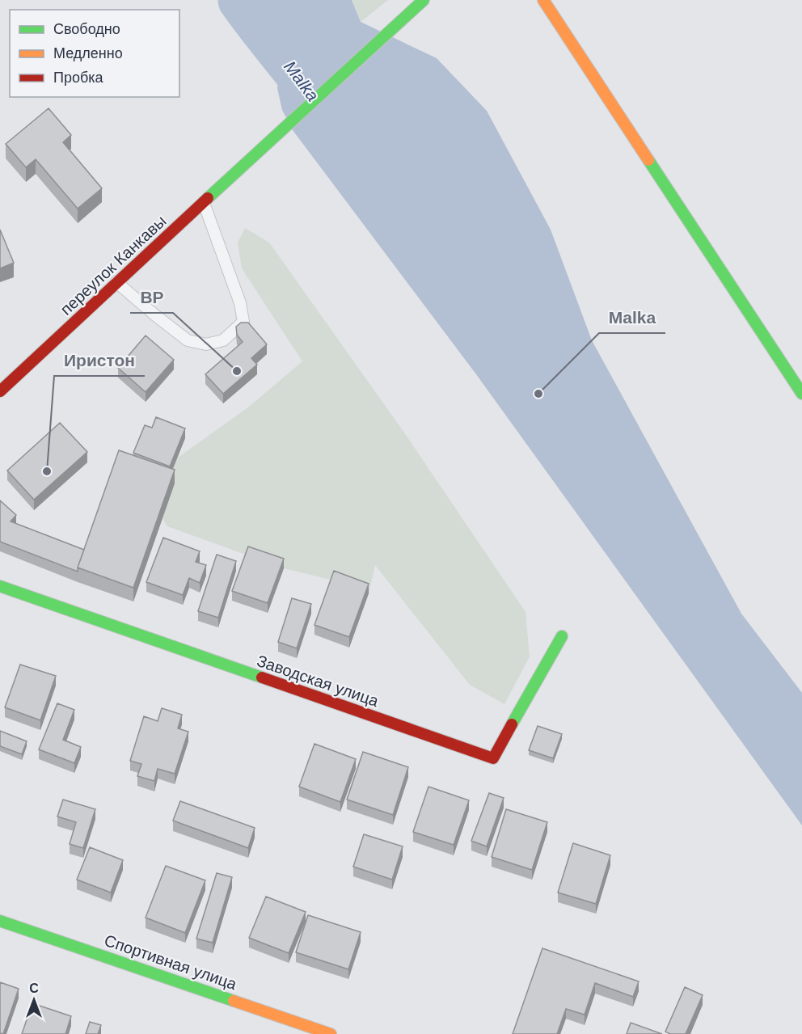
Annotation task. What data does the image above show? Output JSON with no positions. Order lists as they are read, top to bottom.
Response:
{
  "streets": {
    "street": ["переулок Канкавы", "Заводская улица", "Спортивная улица"]
  },
  "water": ["Malka"],
  "places": ["BP", "Malka", "Иристон"],
  "legend": ["Свободно", "Медленно", "Пробка"],
  "north": "top"
}
